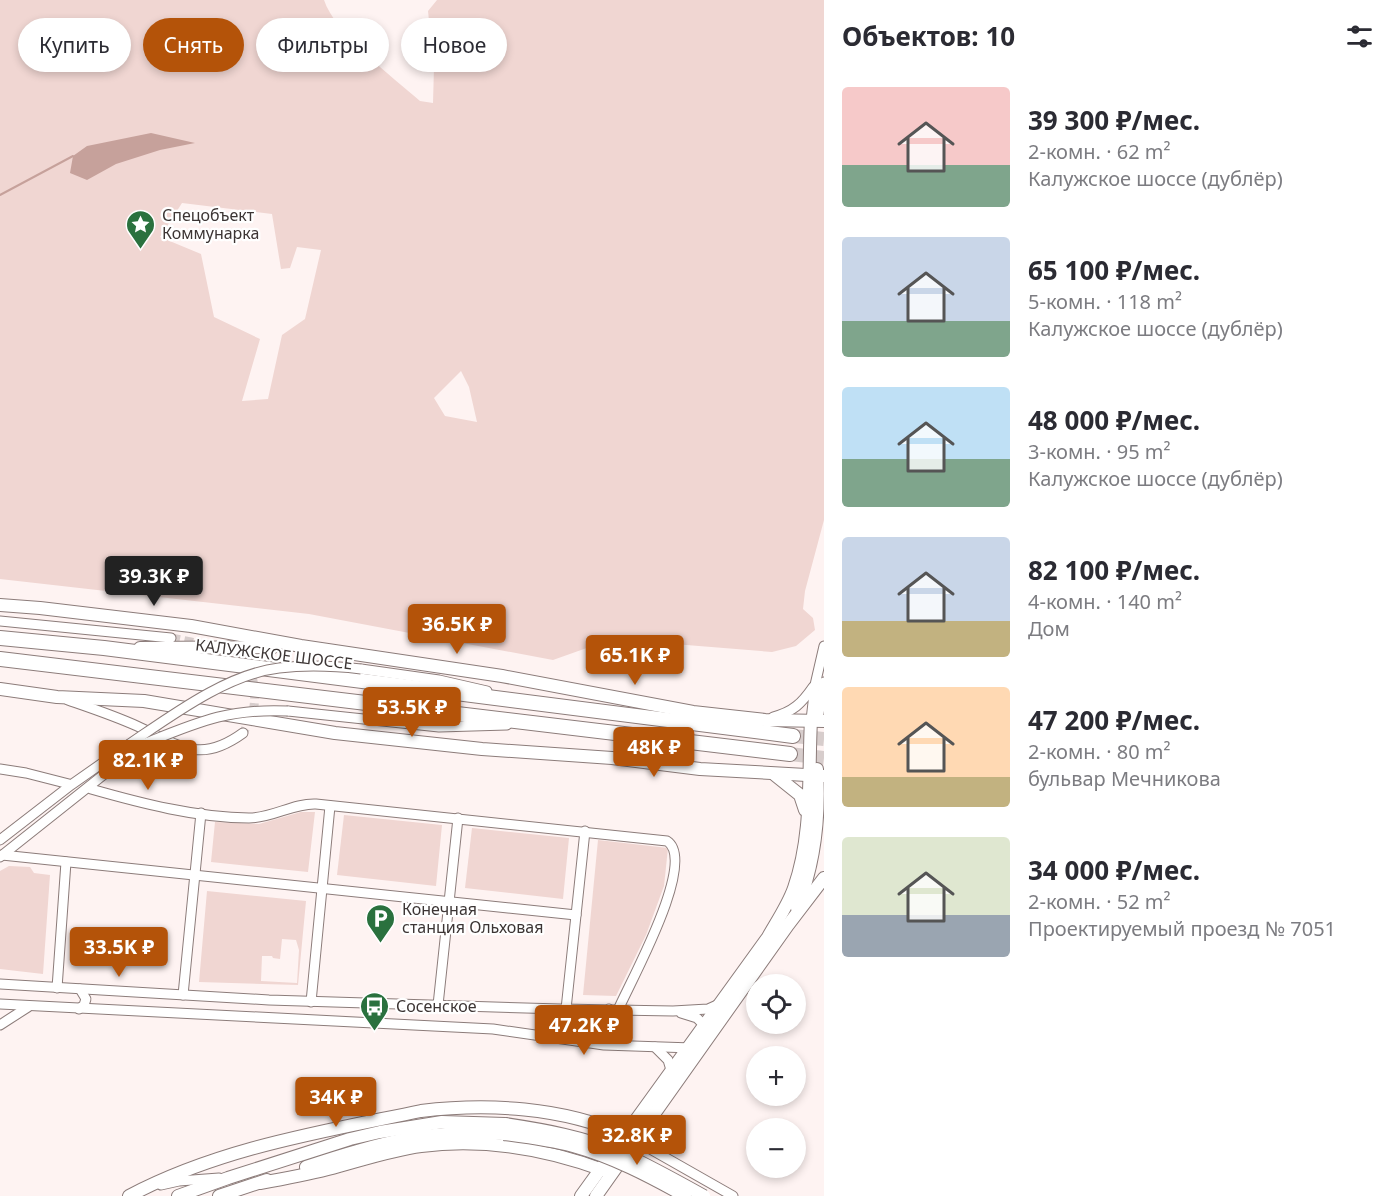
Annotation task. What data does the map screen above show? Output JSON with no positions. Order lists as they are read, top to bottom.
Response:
{
  "streets": {
    "highway": ["КАЛУЖСКОЕ ШОССЕ"]
  },
  "places": {
    "place": ["Спецобъект Коммунарка"],
    "parking": ["Конечная станция Ольховая"],
    "bus stop": ["Сосенское"]
  },
  "page": {
    "heading": "Объектов: 10",
    "chip": [
      "Купить",
      "Снять",
      "Фильтры",
      "Новое"
    ],
    "list": [
      {
        "name": "39 300 ₽/мес.",
        "note": "2-комн. · 62 m² · Калужское шоссе (дублёр)"
      },
      {
        "name": "65 100 ₽/мес.",
        "note": "5-комн. · 118 m² · Калужское шоссе (дублёр)"
      },
      {
        "name": "48 000 ₽/мес.",
        "note": "3-комн. · 95 m² · Калужское шоссе (дублёр)"
      },
      {
        "name": "82 100 ₽/мес.",
        "note": "4-комн. · 140 m² · Дом"
      },
      {
        "name": "47 200 ₽/мес.",
        "note": "2-комн. · 80 m² · бульвар Мечникова"
      },
      {
        "name": "34 000 ₽/мес.",
        "note": "2-комн. · 52 m² · Проектируемый проезд № 7051"
      }
    ],
    "price": [
      "39.3K ₽",
      "36.5K ₽",
      "65.1K ₽",
      "53.5K ₽",
      "48K ₽",
      "82.1K ₽",
      "33.5K ₽",
      "47.2K ₽",
      "34K ₽",
      "32.8K ₽"
    ],
    "map_buttons": ["+", "−"]
  }
}
